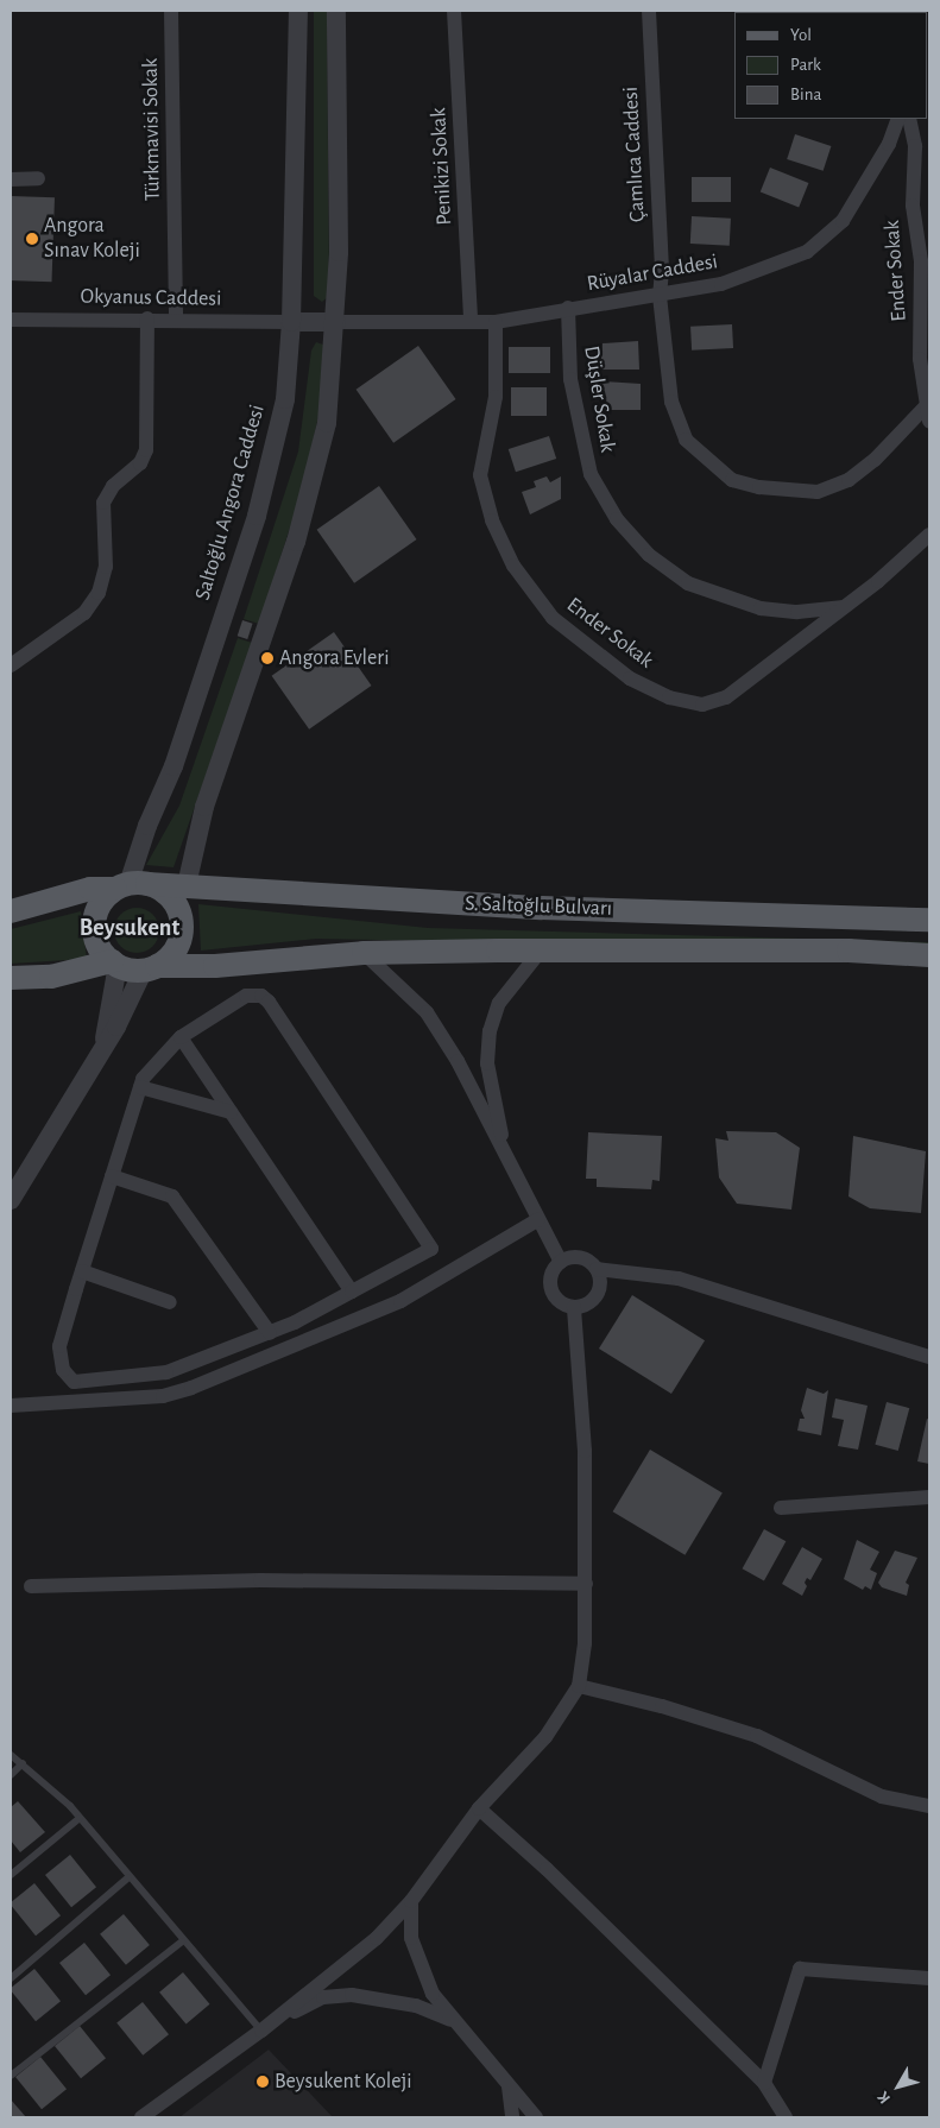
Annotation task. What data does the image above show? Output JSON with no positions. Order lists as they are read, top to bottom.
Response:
{
  "streets": {
    "main road": ["S. Saltoğlu Bulvarı"],
    "street": [
      "Türkmavisi Sokak",
      "Çamlıca Caddesi",
      "Penikizi Sokak",
      "Ender Sokak",
      "Rüyalar Caddesi",
      "Okyanus Caddesi",
      "Düşler Sokak",
      "Saltoğlu Angora Caddesi"
    ]
  },
  "crossings": [
    ["Türkmavisi Sokak", "Okyanus Caddesi"],
    ["Çamlıca Caddesi", "Ender Sokak"],
    ["Çamlıca Caddesi", "Rüyalar Caddesi"],
    ["Penikizi Sokak", "Rüyalar Caddesi"],
    ["Ender Sokak", "Rüyalar Caddesi"],
    ["Ender Sokak", "Düşler Sokak"],
    ["Rüyalar Caddesi", "Düşler Sokak"],
    ["Okyanus Caddesi", "Saltoğlu Angora Caddesi"],
    ["Saltoğlu Angora Caddesi", "S. Saltoğlu Bulvarı"]
  ],
  "districts": ["Beysukent"],
  "places": ["Angora Sınav Koleji", "Angora Evleri", "Beysukent Koleji"],
  "legend": ["Yol", "Park", "Bina"],
  "north": "bottom left"
}
